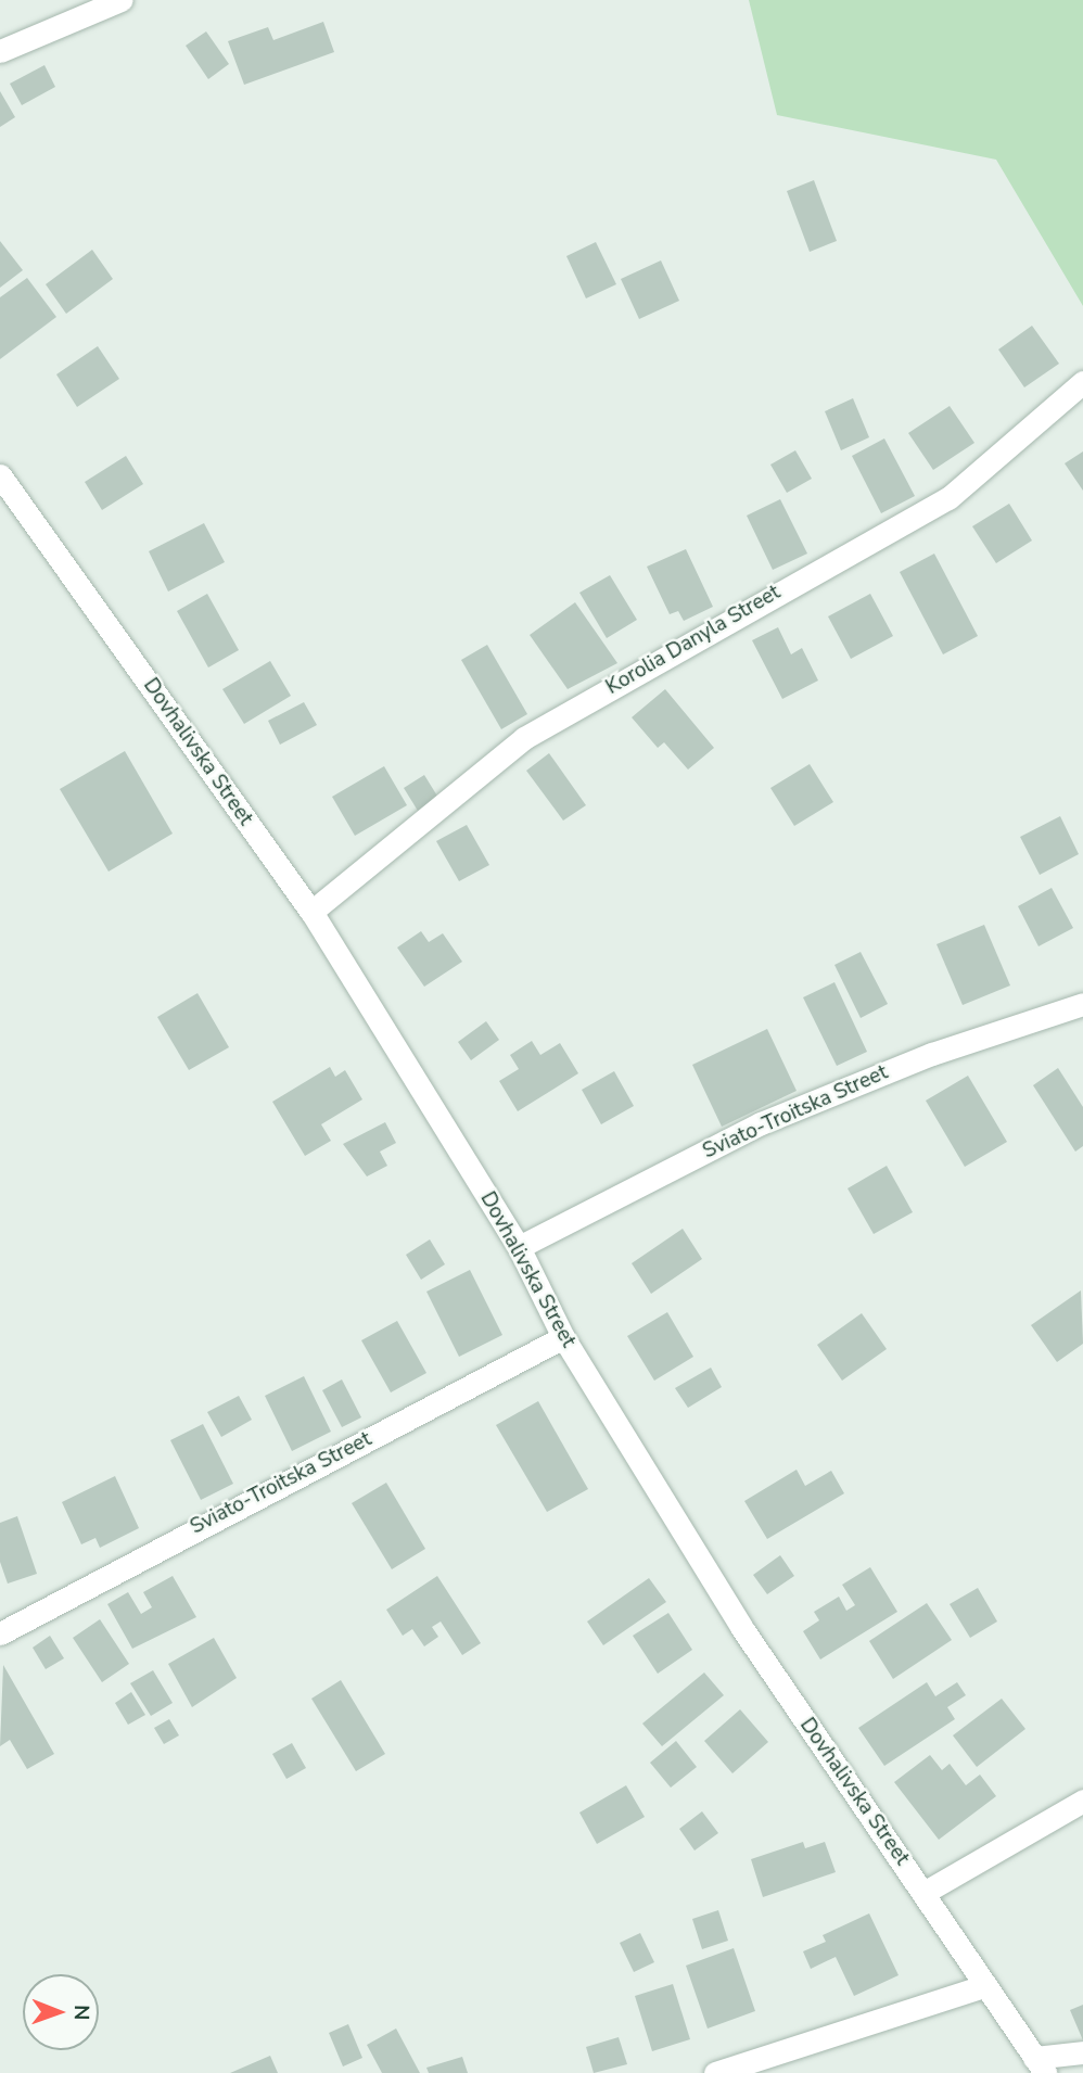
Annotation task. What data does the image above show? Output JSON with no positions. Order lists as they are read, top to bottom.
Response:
{
  "streets": {
    "street": ["Korolia Danyla Street", "Dovhalivska Street", "Sviato-Troitska Street"]
  },
  "crossings": [
    ["Korolia Danyla Street", "Dovhalivska Street"],
    ["Dovhalivska Street", "Sviato-Troitska Street"]
  ],
  "north": "right"
}
